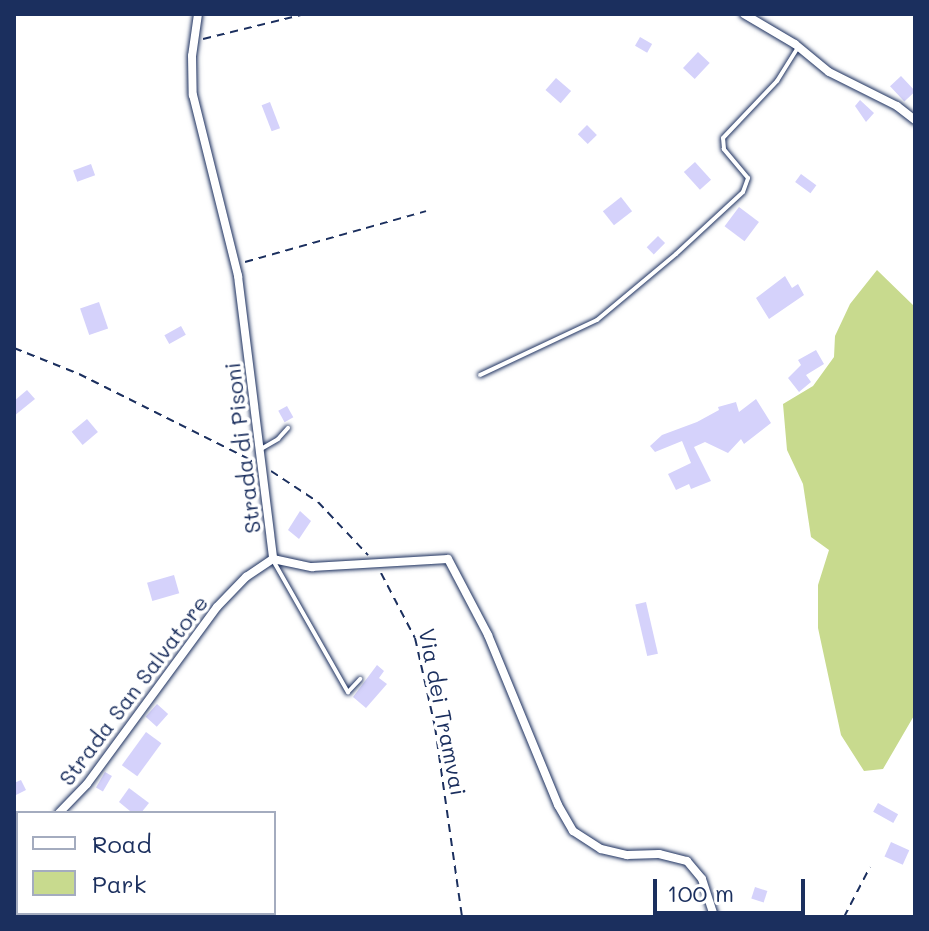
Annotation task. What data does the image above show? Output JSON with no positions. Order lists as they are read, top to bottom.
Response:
{
  "streets": {
    "street": ["Strada di Pisoni", "Strada San Salvatore"],
    "path": ["Via dei Tramvai"]
  },
  "crossings": [
    ["Strada di Pisoni", "Strada San Salvatore"],
    ["Strada di Pisoni", "Via dei Tramvai"]
  ],
  "legend": ["Road", "Park"],
  "scale_bar": "100 m"
}
